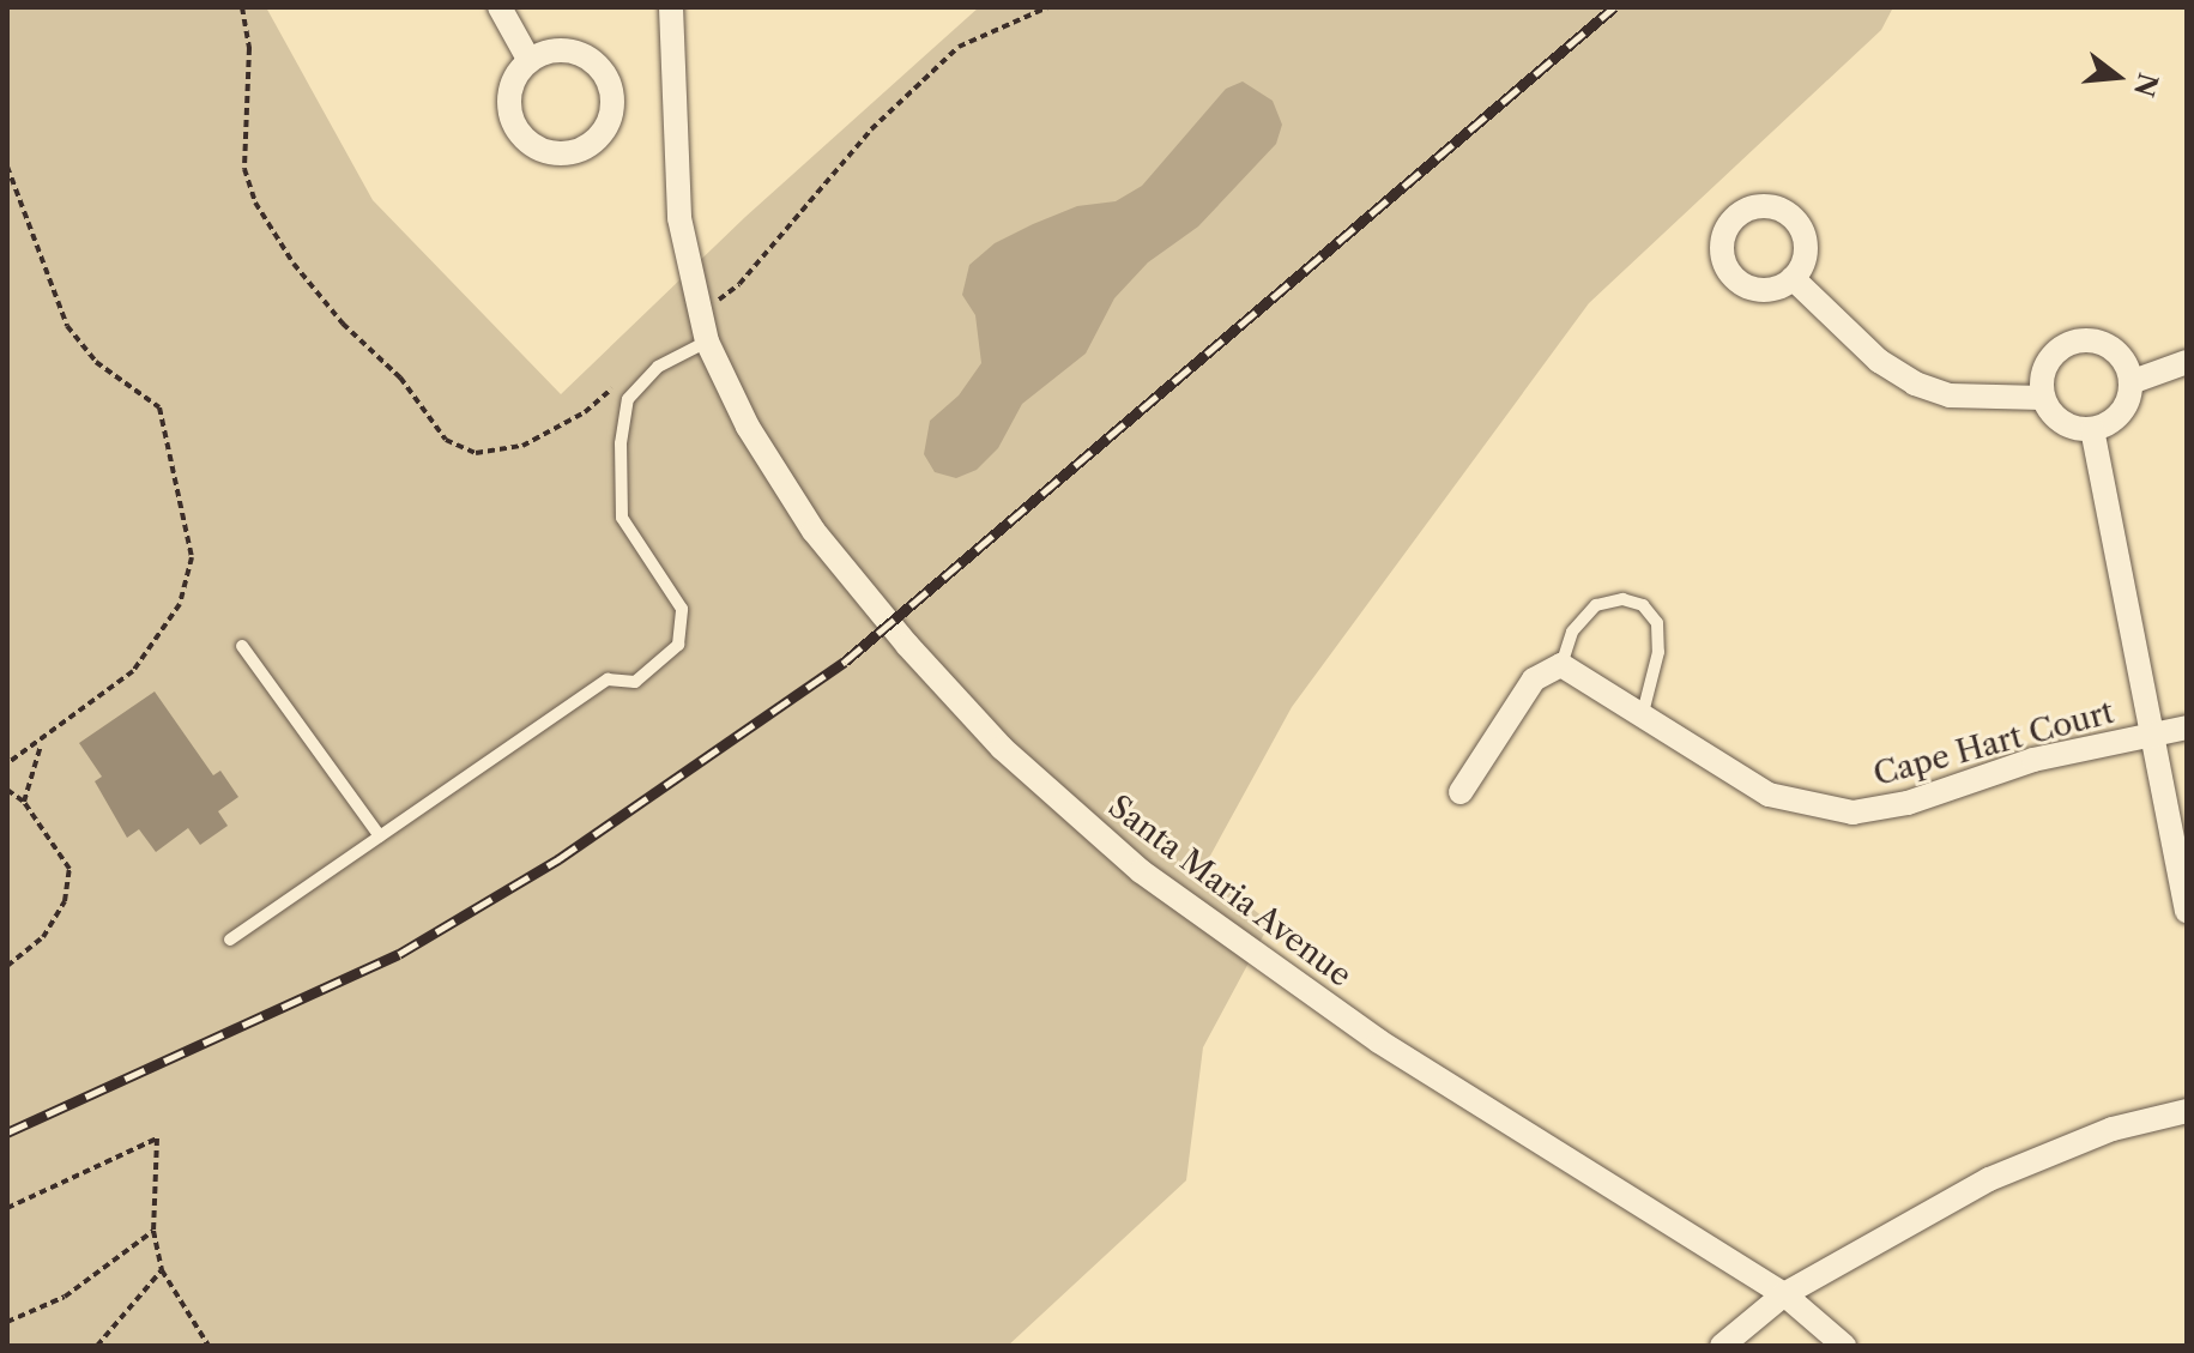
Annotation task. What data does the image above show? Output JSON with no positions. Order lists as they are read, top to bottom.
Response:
{
  "streets": {
    "street": ["Cape Hart Court", "Santa Maria Avenue"]
  },
  "north": "right"
}
